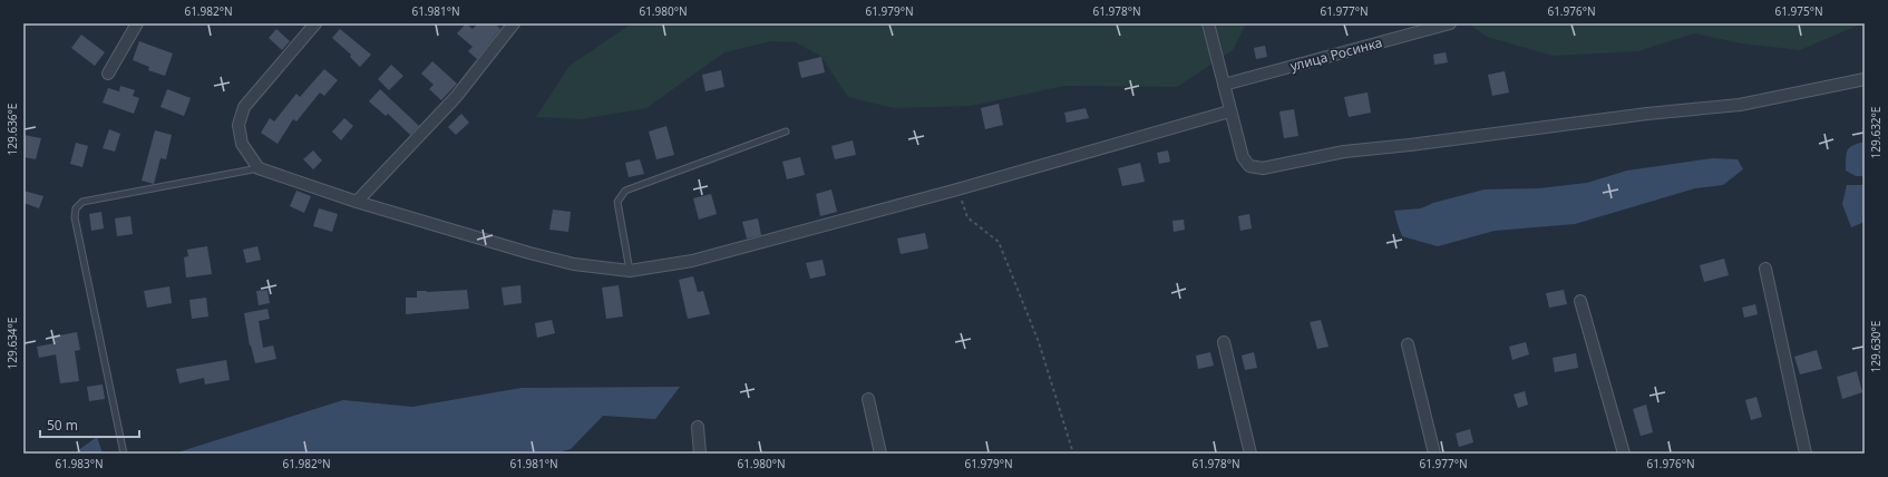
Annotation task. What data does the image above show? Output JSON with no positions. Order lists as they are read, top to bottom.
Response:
{
  "streets": {
    "street": ["улица Росинка"]
  },
  "scale_bar": "50 m",
  "coordinates": [
    "61.982°N",
    "61.981°N",
    "61.980°N",
    "61.979°N",
    "61.978°N",
    "61.977°N",
    "61.976°N",
    "61.975°N",
    "129.636°E",
    "129.632°E",
    "129.634°E",
    "129.630°E",
    "61.983°N"
  ]
}
